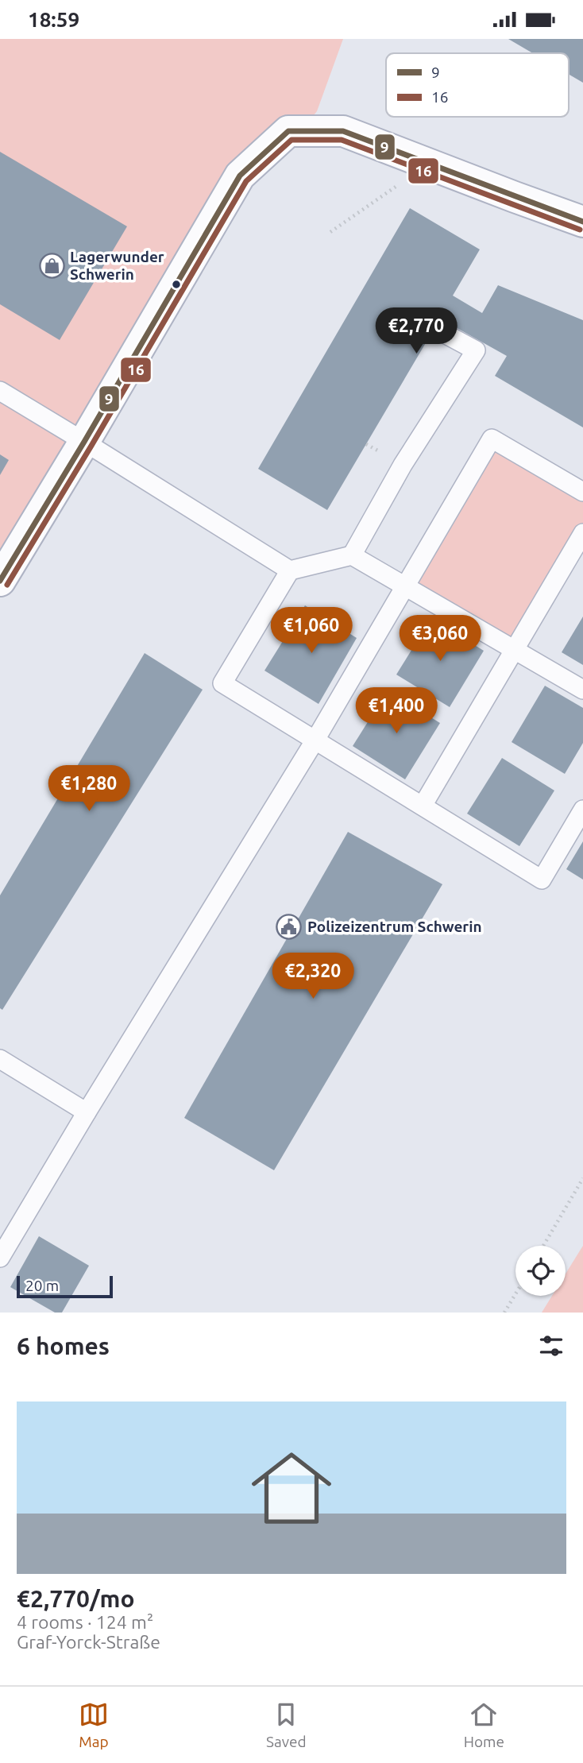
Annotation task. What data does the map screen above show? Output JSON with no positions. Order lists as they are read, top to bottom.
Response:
{
  "places": {
    "shop": ["Lagerwunder Schwerin"],
    "public building": ["Polizeizentrum Schwerin"]
  },
  "lines": ["transit line 9", "transit line 16"],
  "legend": ["9", "16"],
  "scale_bar": "20 m",
  "page": {
    "status": "18:59",
    "price": [
      "€2,770",
      "€1,060",
      "€3,060",
      "€1,400",
      "€1,280",
      "€2,320"
    ],
    "scale": "20 m",
    "heading": "6 homes",
    "list": [
      {
        "name": "€2,770/mo",
        "note": "4 rooms · 124 m² · Graf-Yorck-Straße"
      }
    ],
    "tabs": ["Map", "Saved", "Home"]
  }
}
